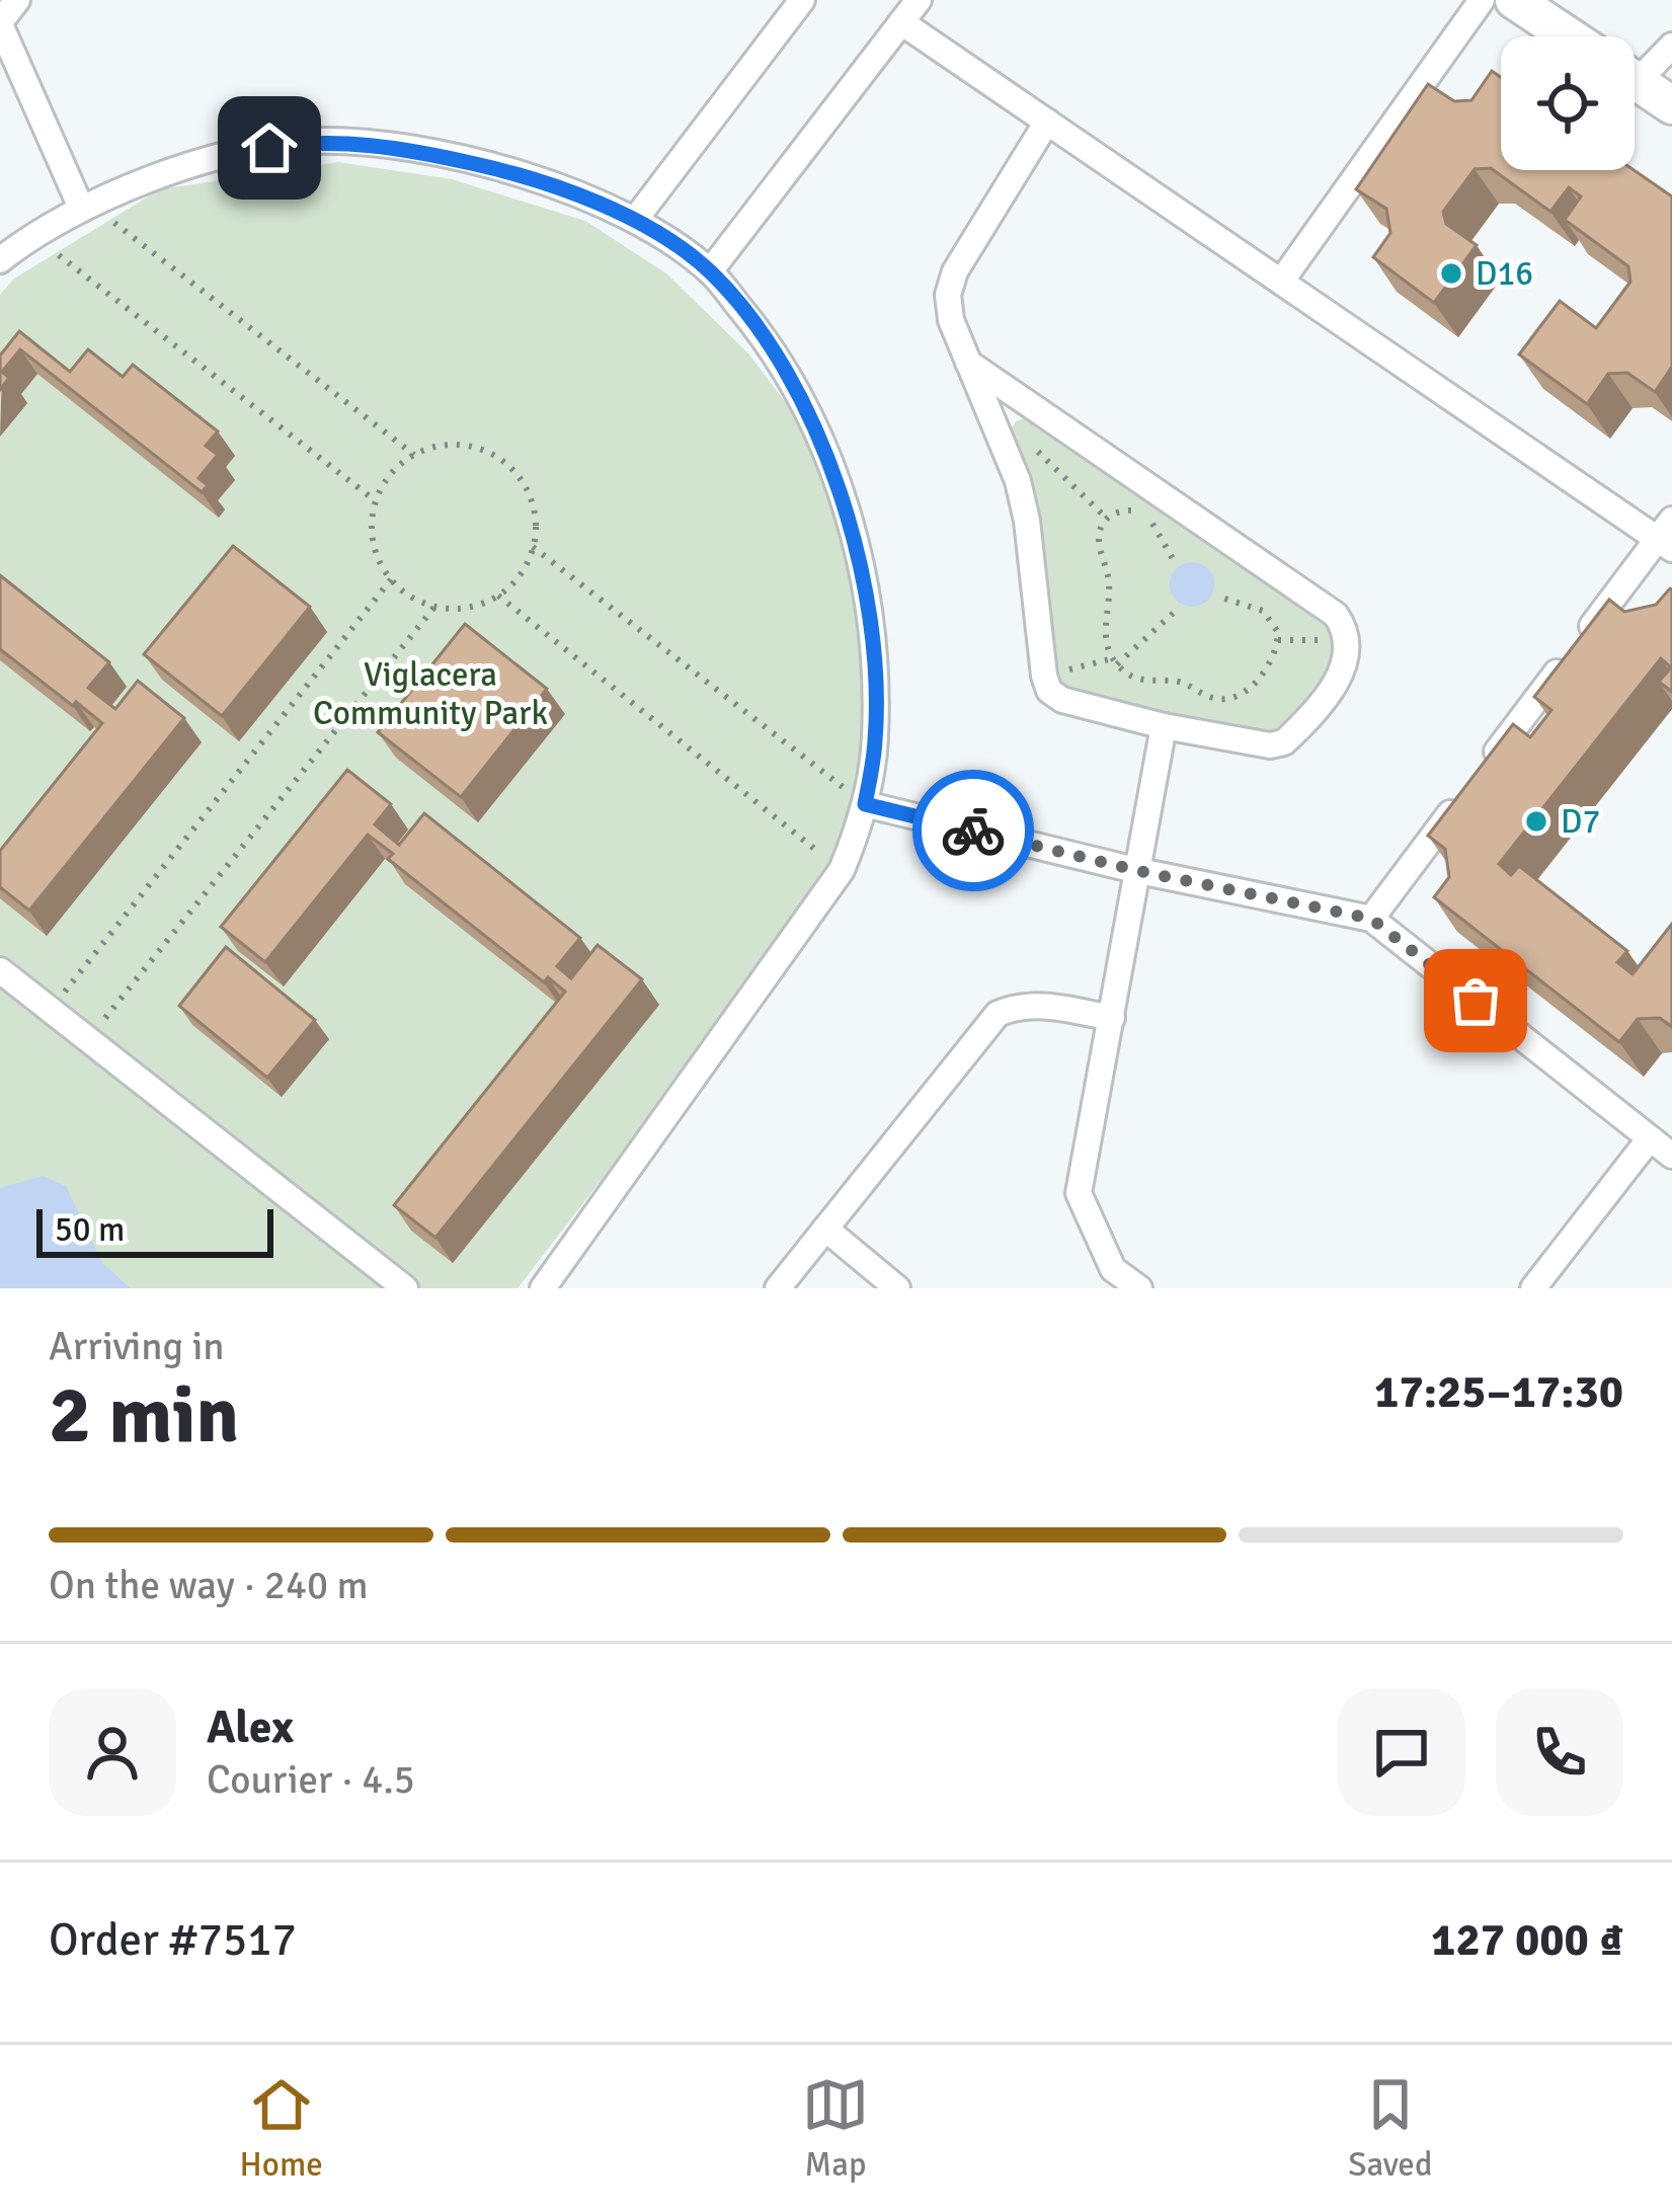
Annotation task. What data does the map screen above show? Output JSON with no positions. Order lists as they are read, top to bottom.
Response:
{
  "parks": ["Viglacera Community Park"],
  "places": ["D16", "D7"],
  "scale_bar": "50 m",
  "page": {
    "scale": "50 m",
    "heading": ["2 min", "Arriving in", "17:25–17:30"],
    "panel": [
      "Alex",
      "Courier · 4.5",
      "Order #7517",
      "127 000 ₫"
    ],
    "bar": "On the way · 240 m",
    "tabs": ["Home", "Map", "Saved"]
  }
}
